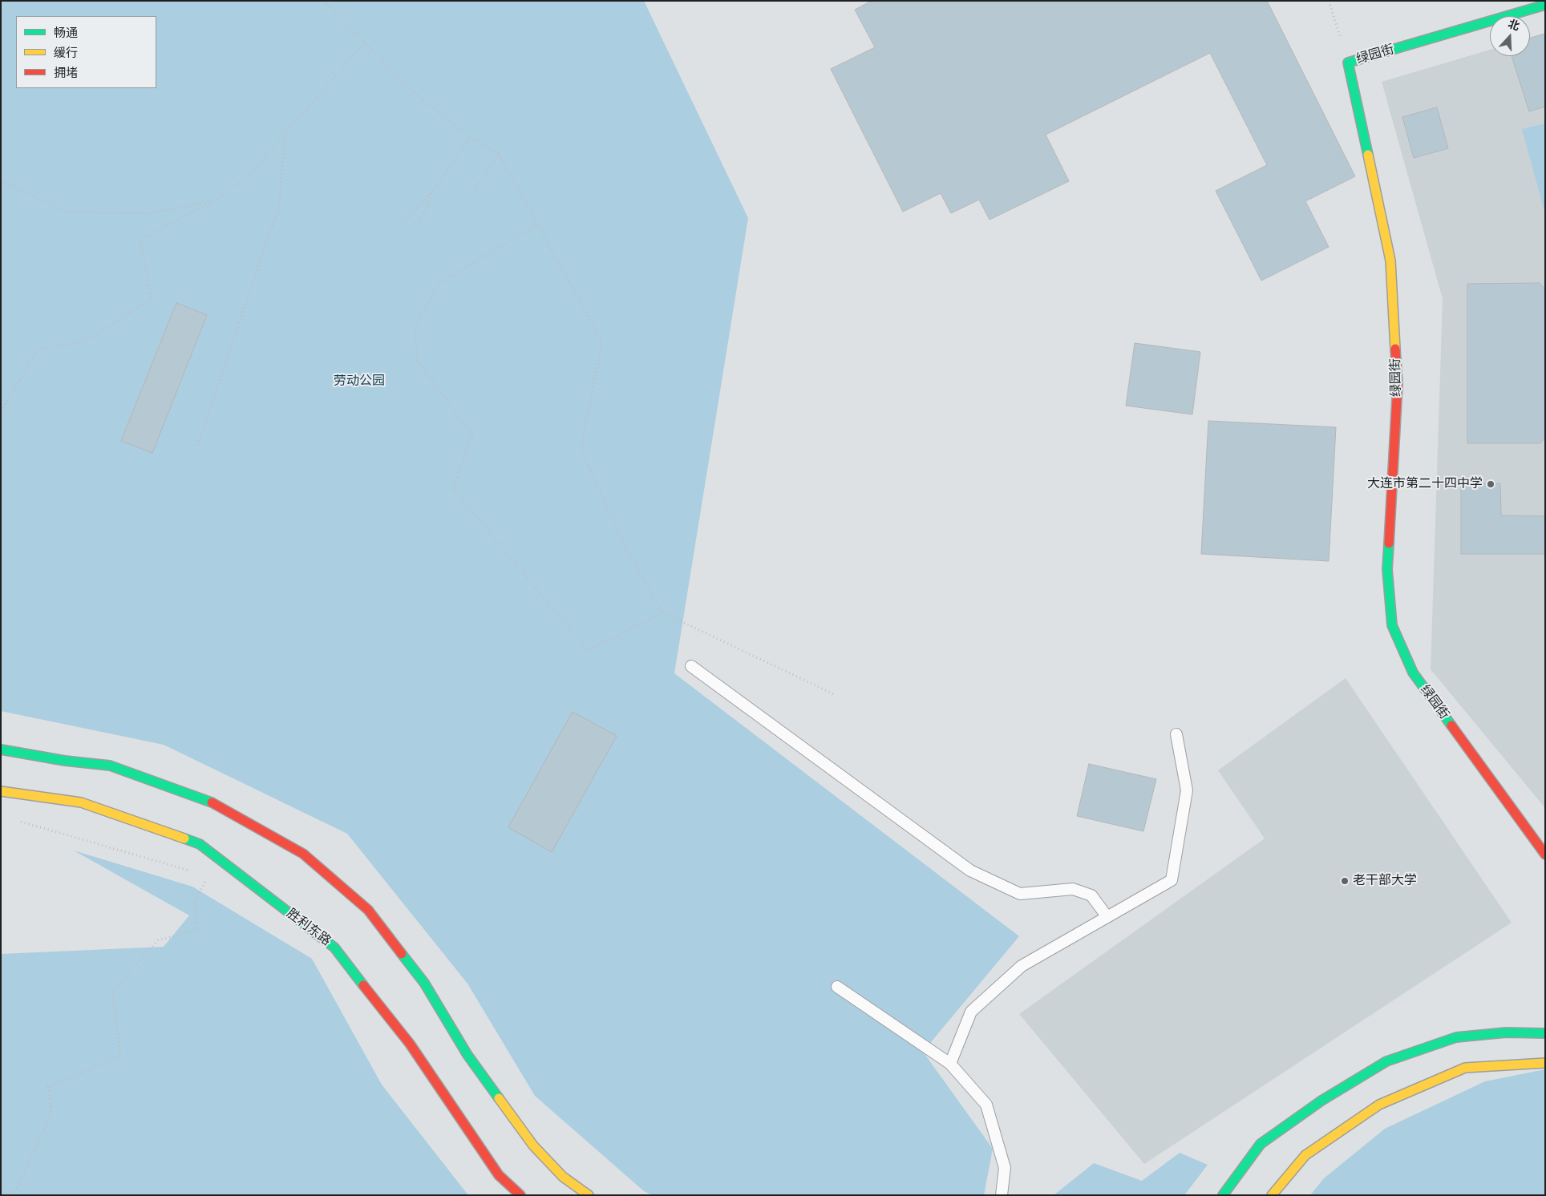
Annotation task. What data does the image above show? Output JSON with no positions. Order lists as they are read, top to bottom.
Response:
{
  "streets": {
    "main road": ["绿园街", "胜利东路"]
  },
  "parks": ["劳动公园"],
  "places": ["大连市第二十四中学", "老干部大学"],
  "legend": ["畅通", "缓行", "拥堵"],
  "north": "top"
}
